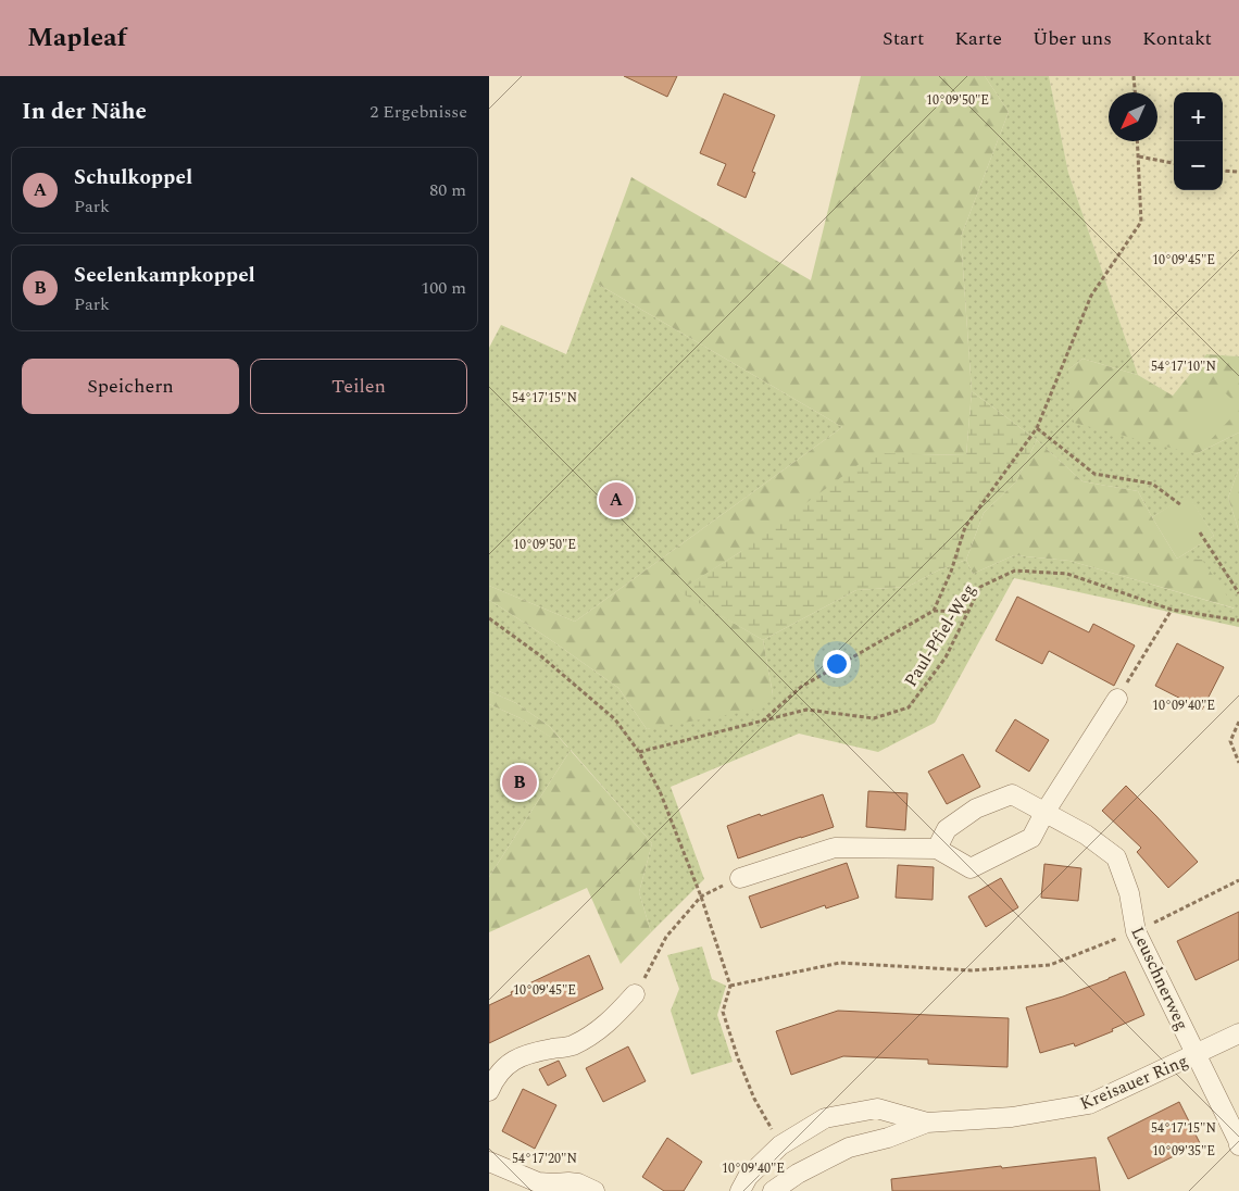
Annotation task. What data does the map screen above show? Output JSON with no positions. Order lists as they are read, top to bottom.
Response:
{
  "streets": {
    "street": ["Leuschnerweg", "Kreisauer Ring"],
    "path": ["Paul-Pfiel-Weg"]
  },
  "crossings": [
    ["Leuschnerweg", "Kreisauer Ring"]
  ],
  "north": "bottom left",
  "page": {
    "header": "Mapleaf",
    "nav": [
      "Start",
      "Karte",
      "Über uns",
      "Kontakt"
    ],
    "heading": ["In der Nähe", "2 Ergebnisse"],
    "map_buttons": ["+", "−"],
    "list": [
      {
        "mark": "A",
        "name": "Schulkoppel",
        "note": "Park",
        "value": "80 m"
      },
      {
        "mark": "B",
        "name": "Seelenkampkoppel",
        "note": "Park",
        "value": "100 m"
      }
    ],
    "buttons": ["Speichern", "Teilen"],
    "pins": ["A", "B"]
  },
  "coordinates": [
    "10°09'50\"E",
    "10°09'45\"E",
    "54°17'10\"N",
    "54°17'15\"N",
    "10°09'40\"E",
    "10°09'35\"E",
    "54°17'20\"N"
  ]
}
